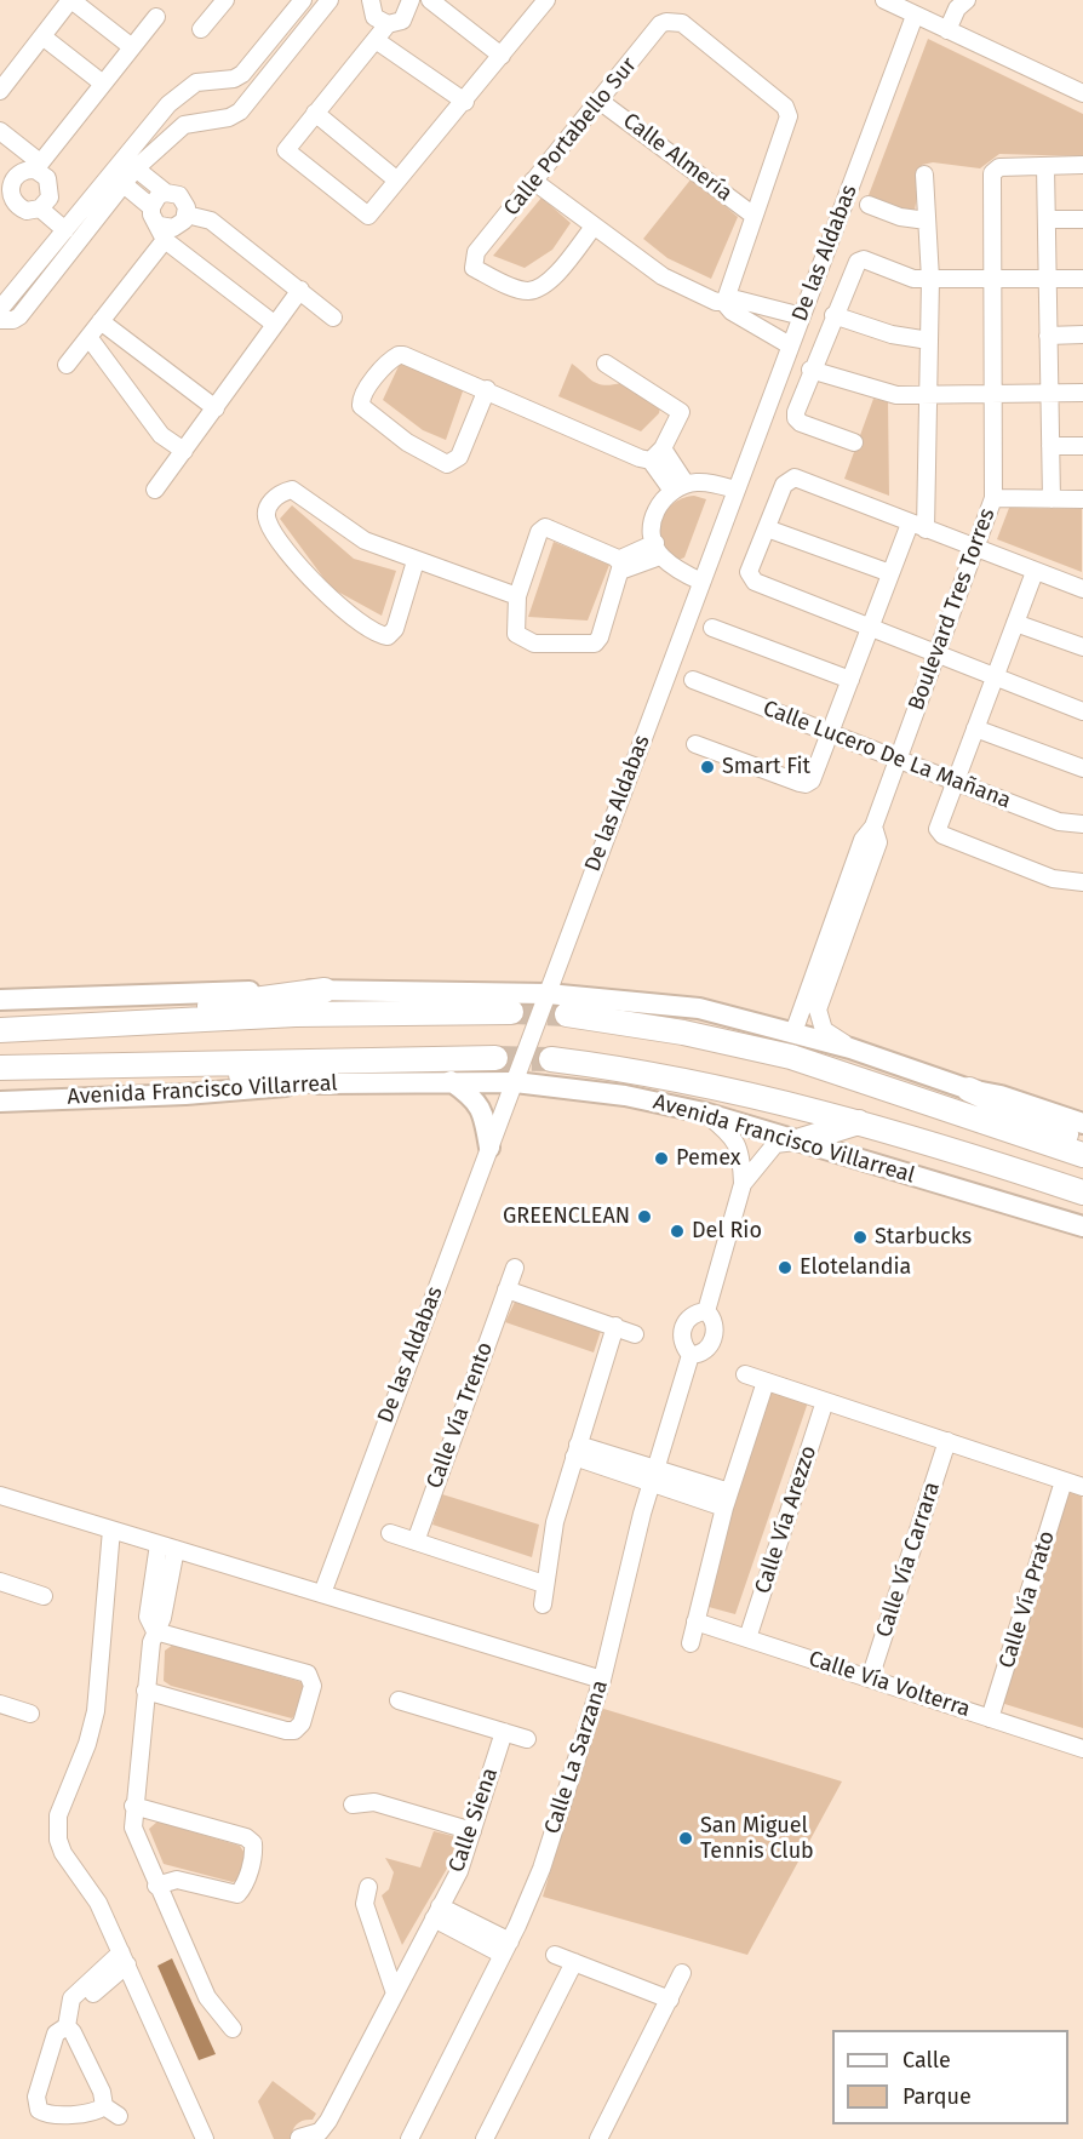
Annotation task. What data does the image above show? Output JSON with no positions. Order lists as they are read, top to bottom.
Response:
{
  "streets": {
    "highway": ["Avenida Francisco Villarreal"],
    "street": [
      "Calle Portabello Sur",
      "Calle Almería",
      "De las Aldabas",
      "Boulevard Tres Torres",
      "Calle Lucero De La Mañana",
      "Calle Vía Trento",
      "Calle Vía Arezzo",
      "Calle Vía Carrara",
      "Calle Vía Prato",
      "Calle Vía Volterra",
      "Calle La Sarzana",
      "Calle Siena"
    ]
  },
  "crossings": [
    ["Calle Portabello Sur", "Calle Almería"],
    ["De las Aldabas", "Avenida Francisco Villarreal"],
    ["Boulevard Tres Torres", "Calle Lucero De La Mañana"],
    ["Avenida Francisco Villarreal", "Calle La Sarzana"],
    ["Calle Vía Arezzo", "Calle Vía Volterra"],
    ["Calle Vía Carrara", "Calle Vía Volterra"],
    ["Calle Vía Prato", "Calle Vía Volterra"]
  ],
  "places": [
    "Smart Fit",
    "Pemex",
    "GREENCLEAN",
    "Del Rio",
    "Starbucks",
    "Elotelandia",
    "San Miguel Tennis Club"
  ],
  "legend": ["Calle", "Parque"]
}
